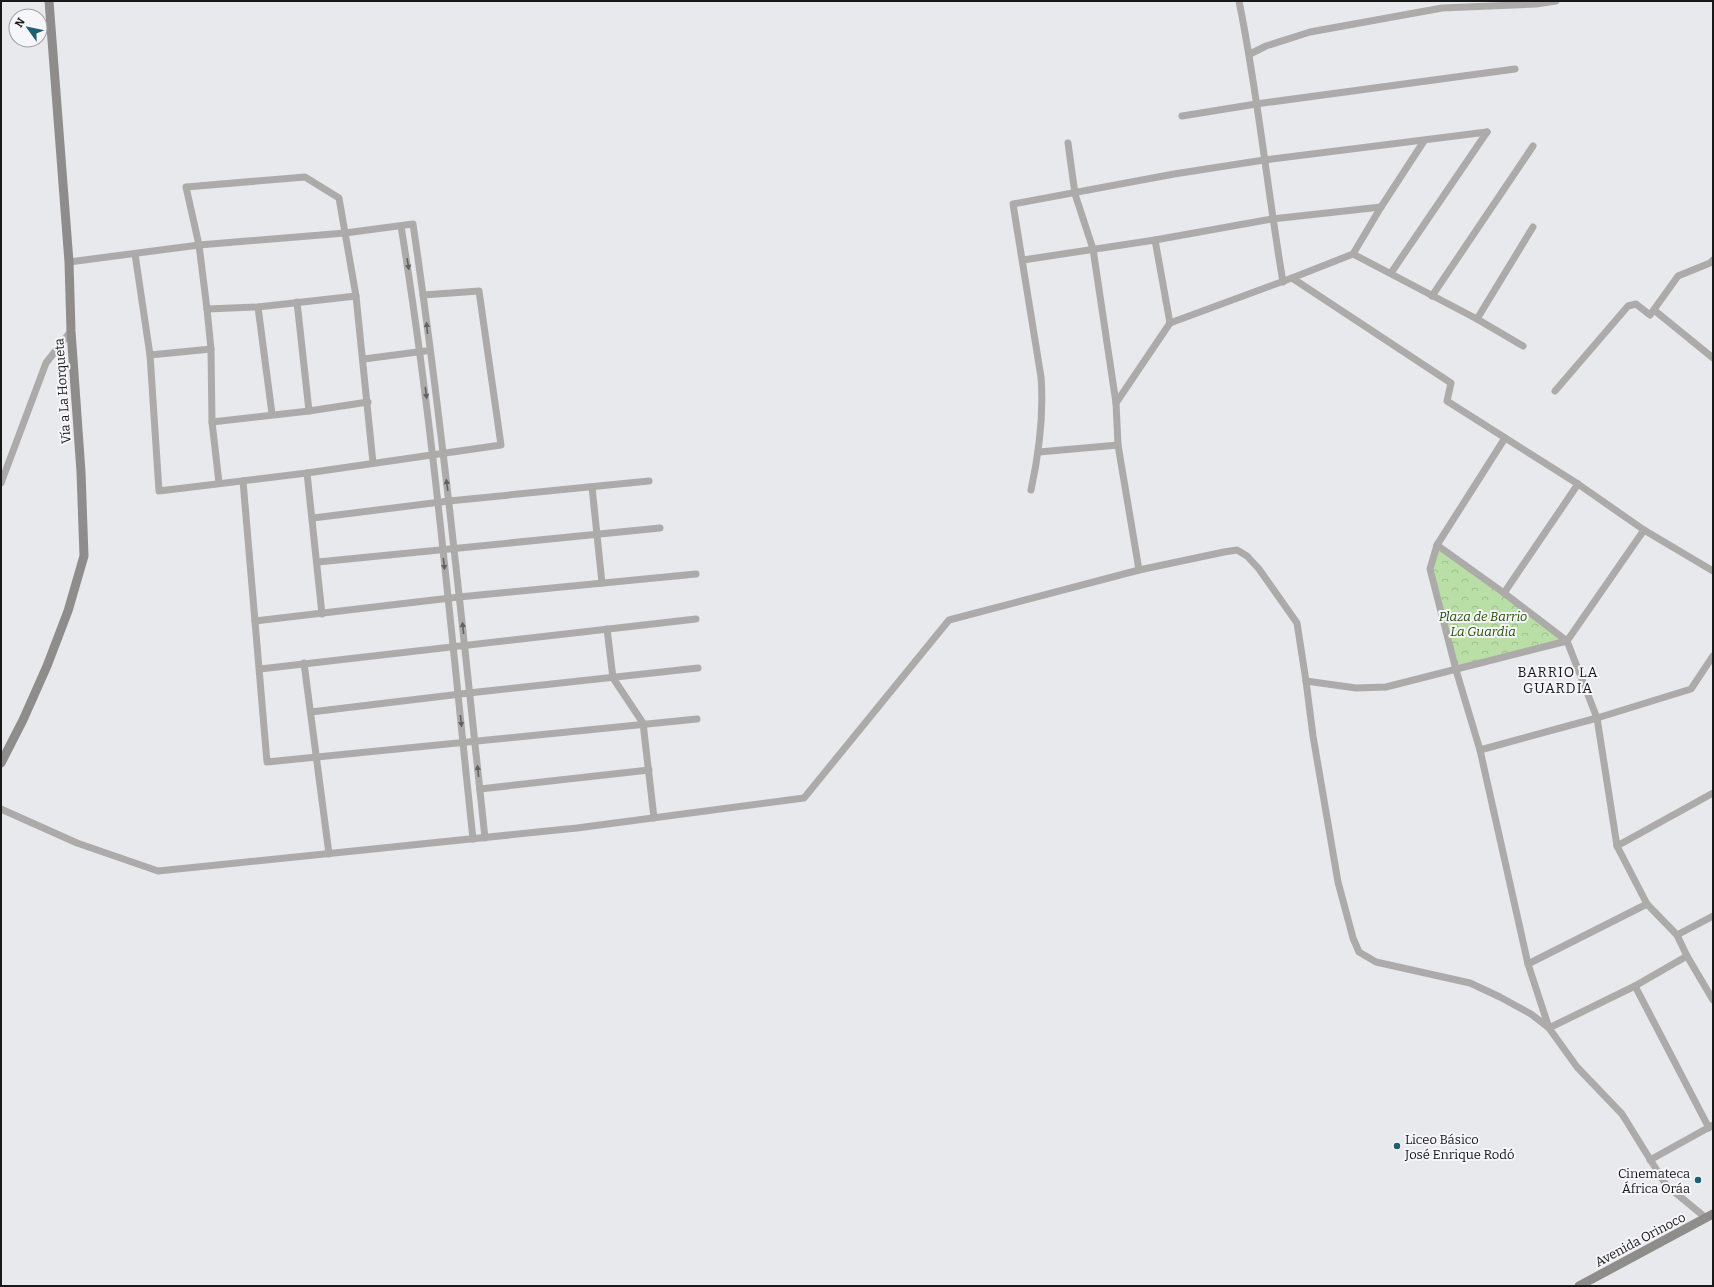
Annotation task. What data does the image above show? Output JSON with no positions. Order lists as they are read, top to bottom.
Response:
{
  "streets": {
    "main road": ["Vía a La Horqueta", "Avenida Orinoco"]
  },
  "districts": ["BARRIO LA GUARDIA"],
  "parks": ["Plaza de Barrio La Guardia"],
  "places": ["Liceo Básico José Enrique Rodó", "Cinemateca África Oráa"],
  "north": "top left"
}
